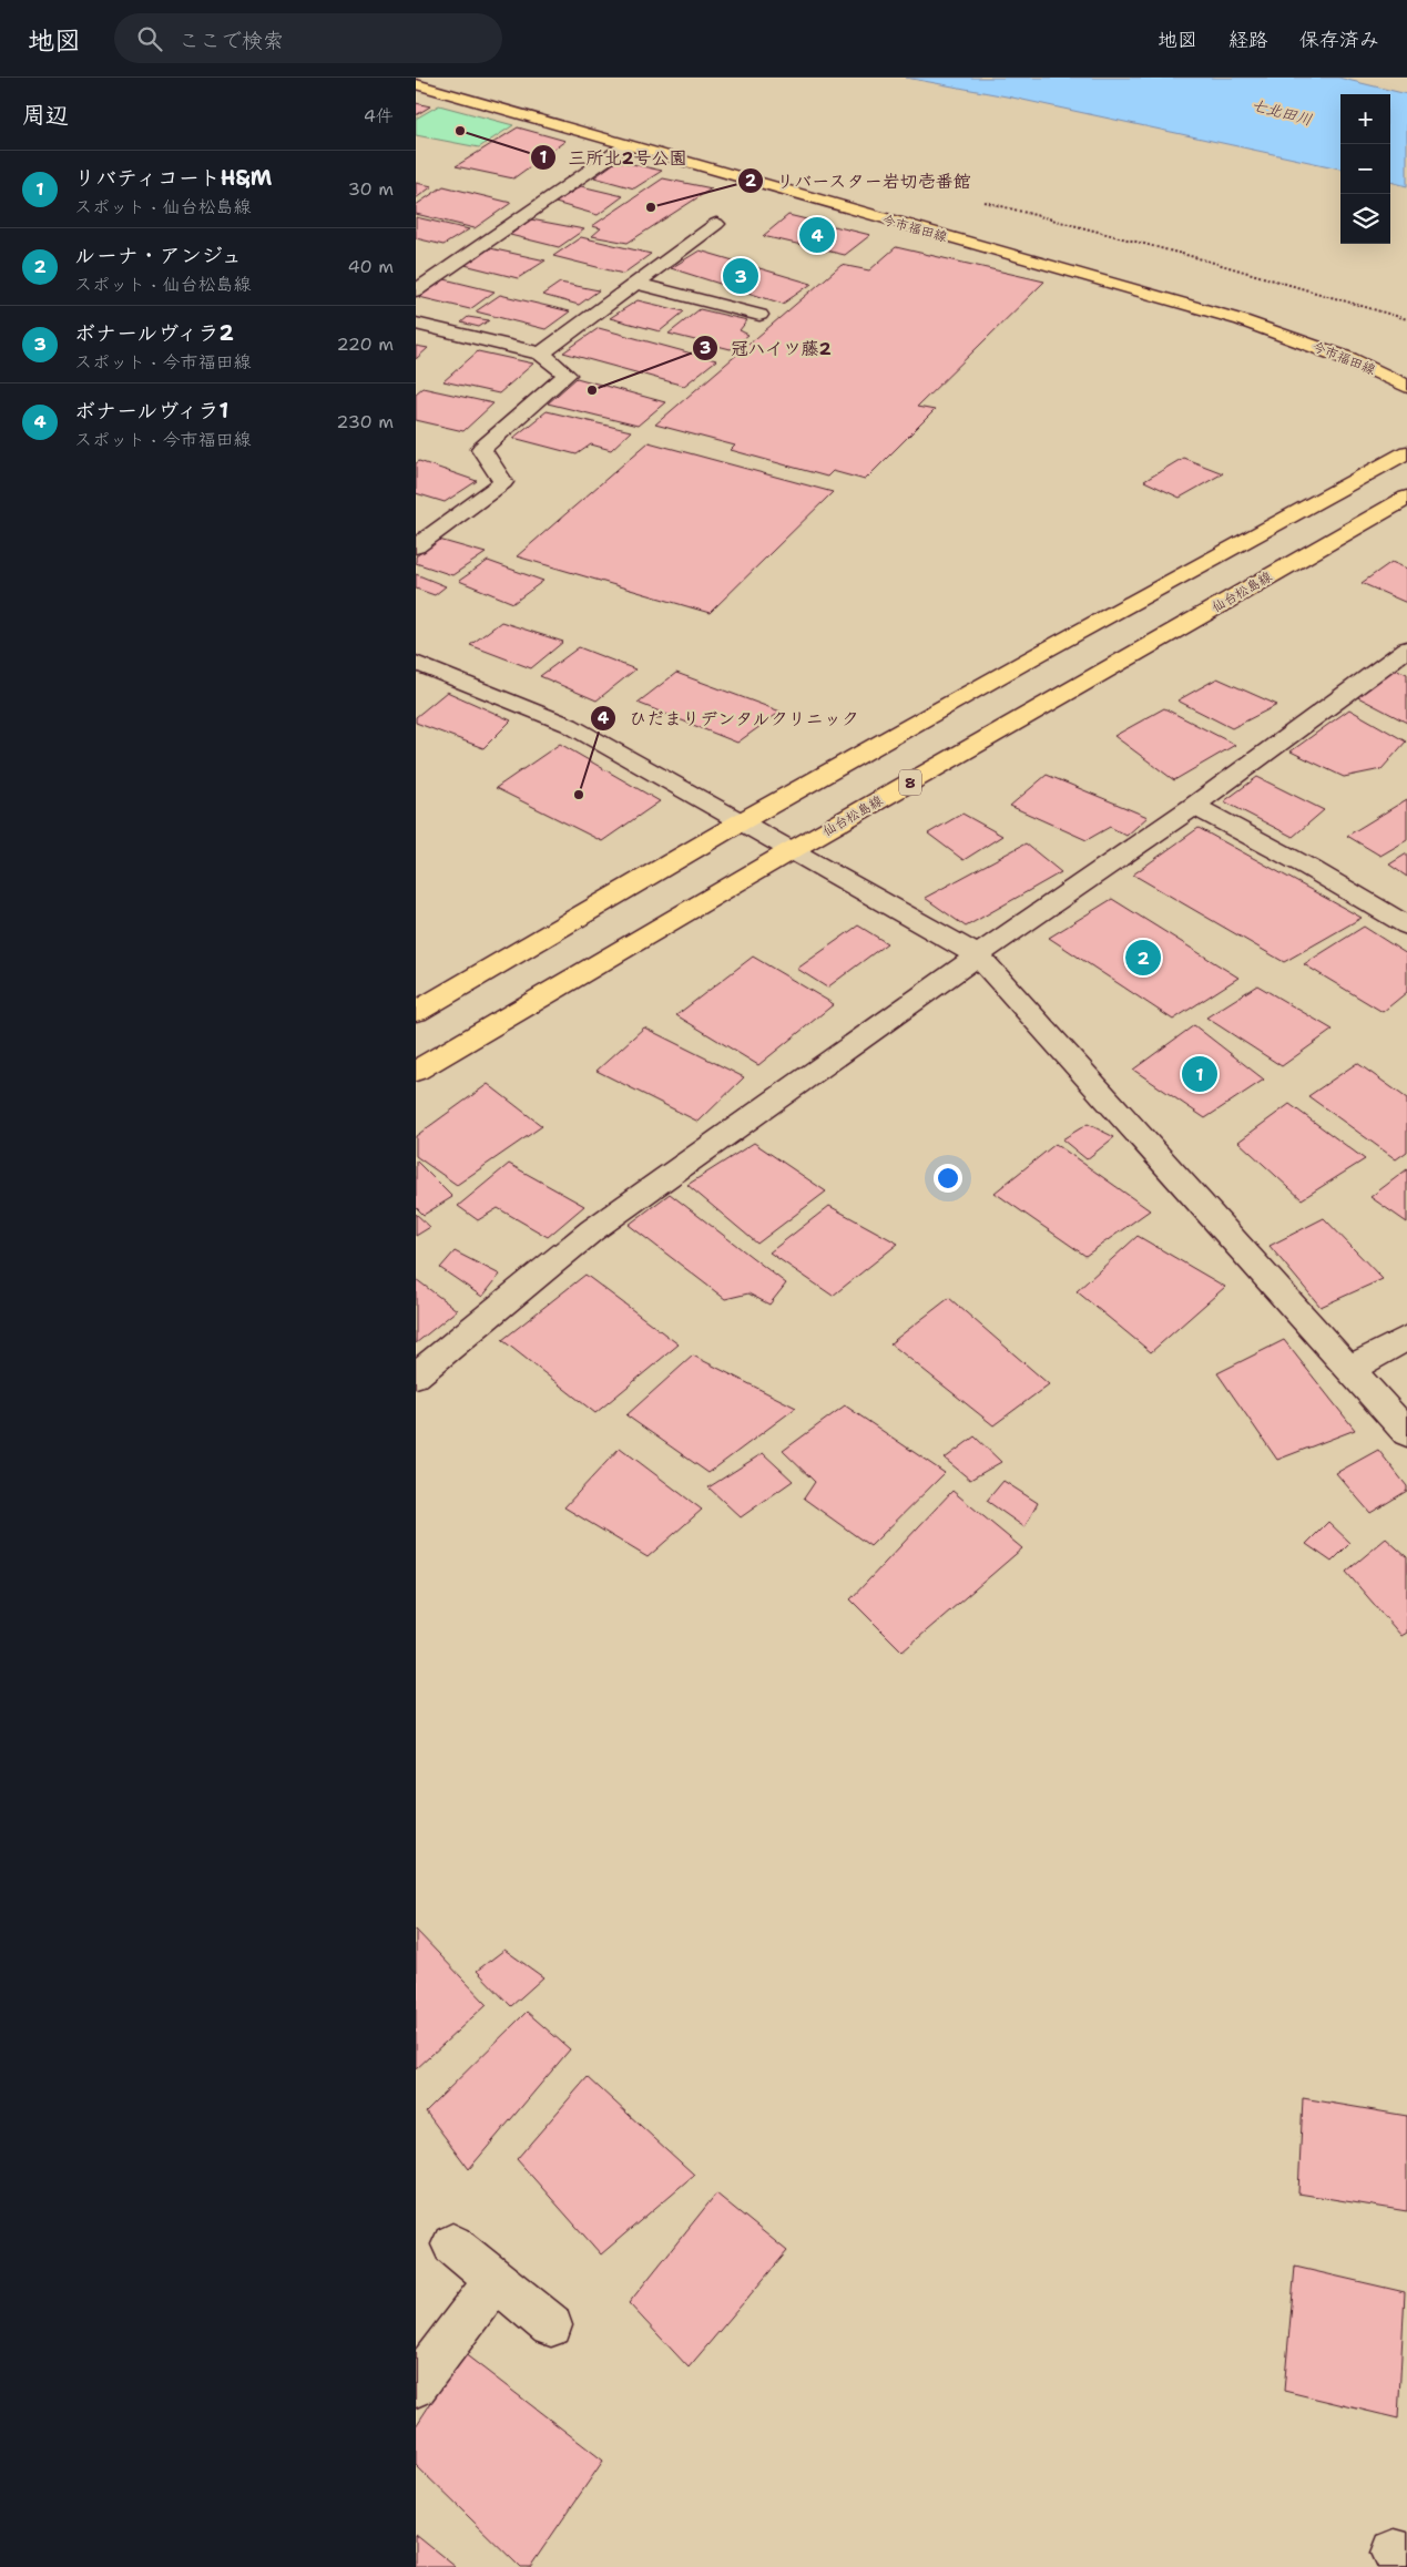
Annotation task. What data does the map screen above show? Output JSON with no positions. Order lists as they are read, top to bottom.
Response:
{
  "streets": {
    "main road": ["今市福田線", "仙台松島線", "8"]
  },
  "water": ["七北田川"],
  "places": [
    "三所北2号公園",
    "リバースター岩切壱番館",
    "冠ハイツ藤2",
    "ひだまりデンタルクリニック"
  ],
  "page": {
    "header": "地図",
    "search": "ここで検索",
    "nav": ["地図", "経路", "保存済み"],
    "heading": ["周辺", "4件"],
    "map_buttons": ["+", "−"],
    "list": [
      {
        "mark": "1",
        "name": "リバティコートH&M",
        "note": "スポット · 仙台松島線",
        "value": "30 m"
      },
      {
        "mark": "2",
        "name": "ルーナ・アンジュ",
        "note": "スポット · 仙台松島線",
        "value": "40 m"
      },
      {
        "mark": "3",
        "name": "ボナールヴィラ2",
        "note": "スポット · 今市福田線",
        "value": "220 m"
      },
      {
        "mark": "4",
        "name": "ボナールヴィラ1",
        "note": "スポット · 今市福田線",
        "value": "230 m"
      }
    ],
    "pins": [
      "4",
      "3",
      "2",
      "1"
    ]
  }
}
